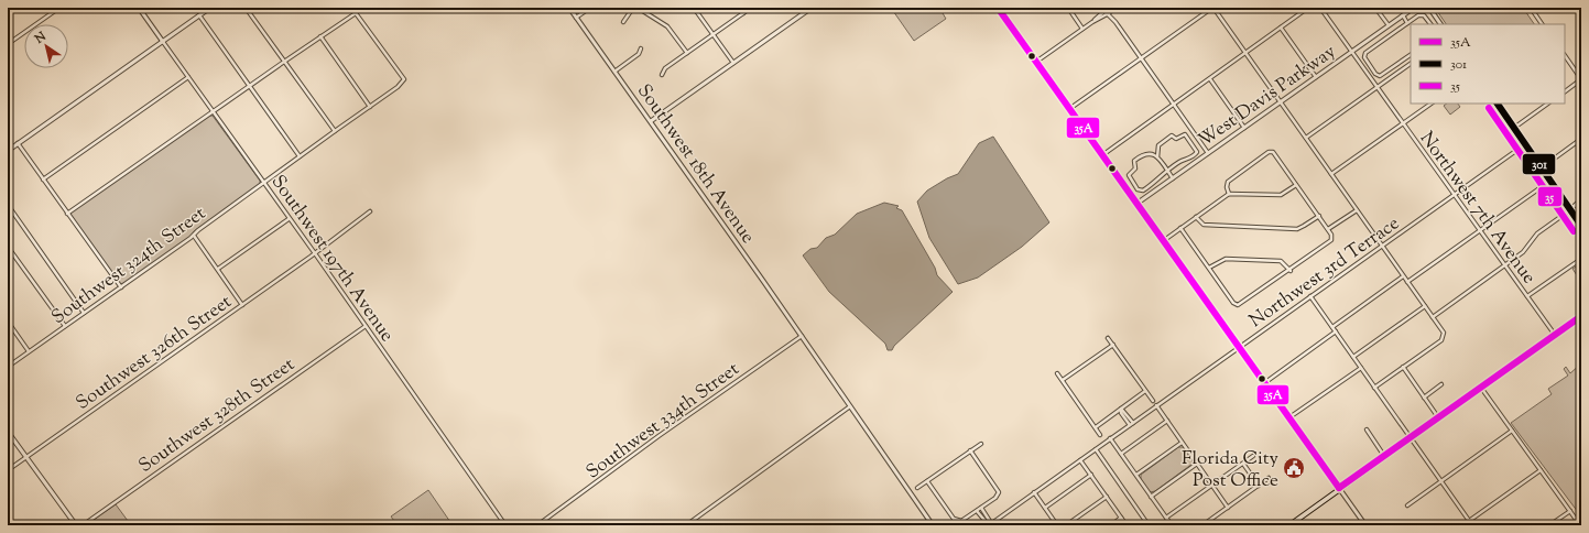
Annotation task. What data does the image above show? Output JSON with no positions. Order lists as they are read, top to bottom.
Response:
{
  "streets": {
    "street": [
      "West Davis Parkway",
      "Southwest 18th Avenue",
      "Northwest 7th Avenue",
      "Southwest 197th Avenue",
      "Southwest 324th Street",
      "Northwest 3rd Terrace",
      "Southwest 326th Street",
      "Southwest 328th Street",
      "Southwest 334th Street"
    ]
  },
  "crossings": [
    ["West Davis Parkway", "Northwest 7th Avenue"],
    ["Southwest 18th Avenue", "Southwest 334th Street"],
    ["Northwest 7th Avenue", "Northwest 3rd Terrace"],
    ["Southwest 197th Avenue", "Southwest 324th Street"],
    ["Southwest 197th Avenue", "Southwest 326th Street"],
    ["Southwest 197th Avenue", "Southwest 328th Street"]
  ],
  "places": {
    "public building": ["Florida City Post Office"]
  },
  "lines": ["transit line 35A", "transit line 301", "transit line 35"],
  "legend": ["35A", "301", "35"],
  "north": "top left"
}
